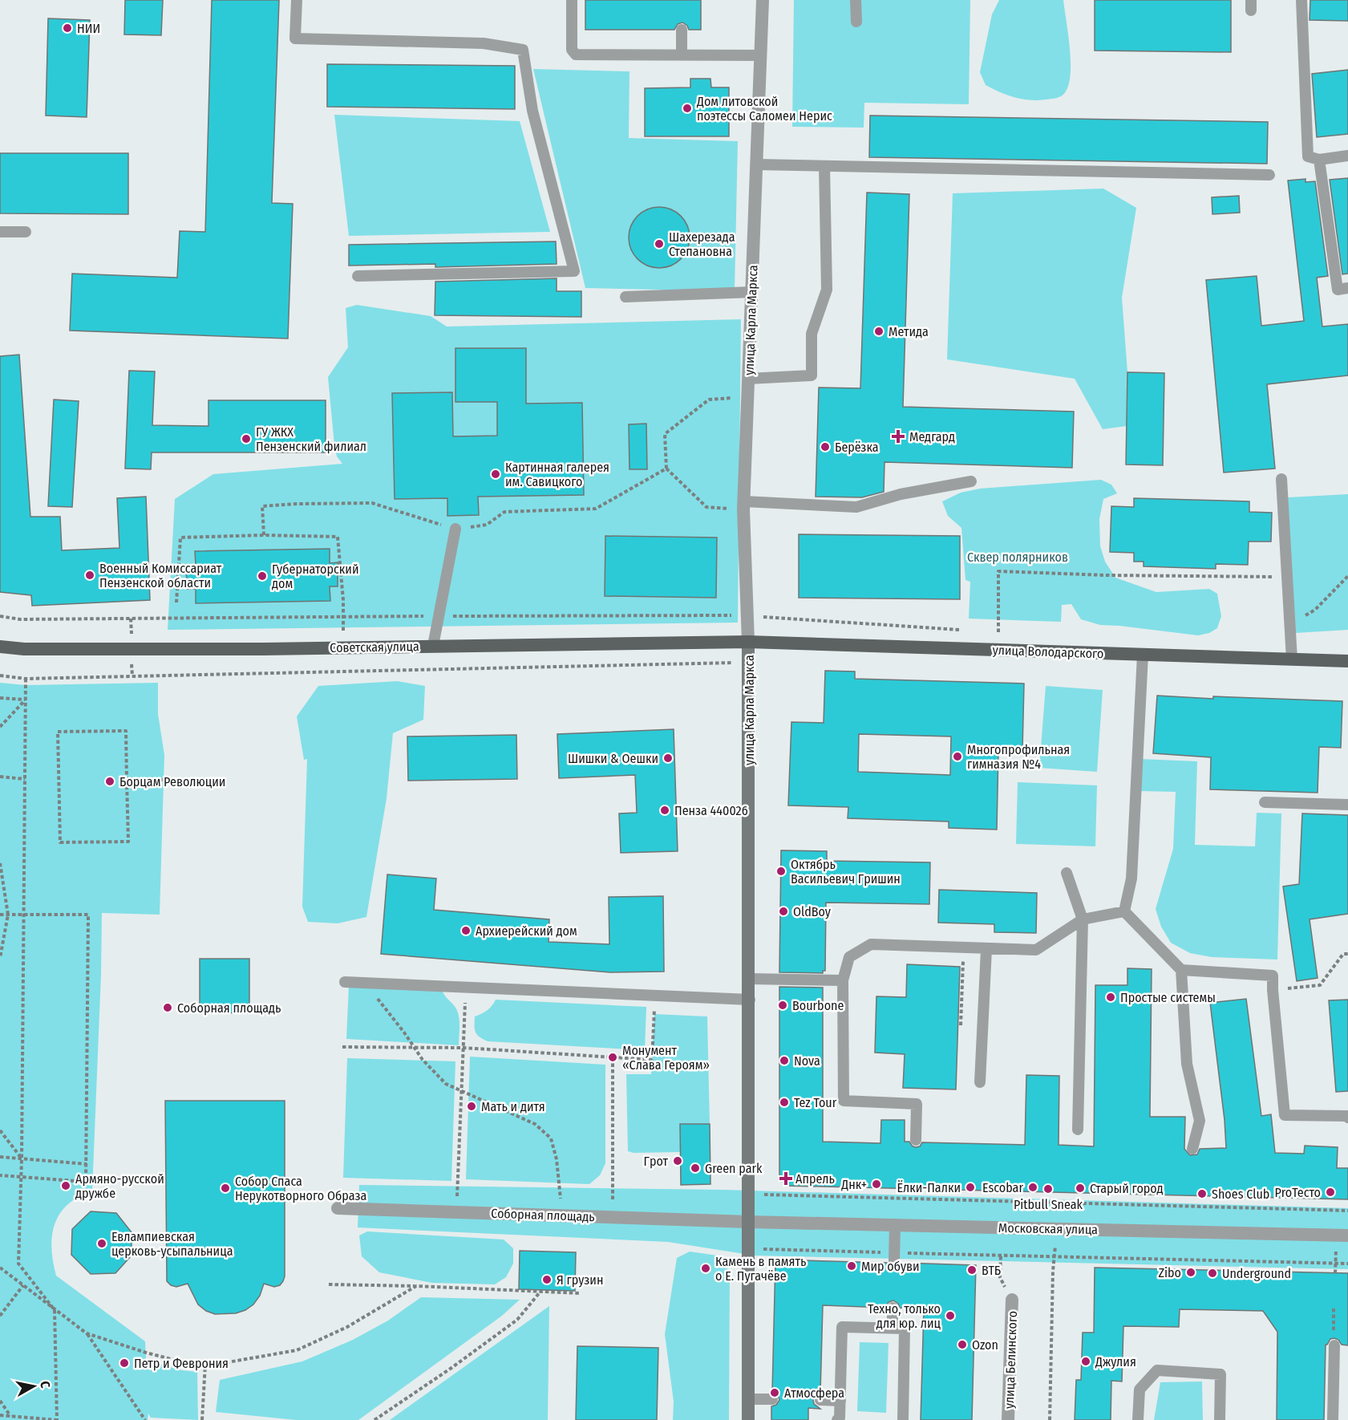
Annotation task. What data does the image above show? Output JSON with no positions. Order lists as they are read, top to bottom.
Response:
{
  "streets": {
    "main road": ["улица Карла Маркса", "Советская улица", "улица Володарского"],
    "street": ["Соборная площадь", "Московская улица", "улица Белинского"]
  },
  "crossings": [
    ["улица Карла Маркса", "Советская улица"],
    ["улица Карла Маркса", "улица Володарского"],
    ["улица Карла Маркса", "Соборная площадь"],
    ["улица Карла Маркса", "Московская улица"],
    ["Советская улица", "улица Володарского"],
    ["Соборная площадь", "Московская улица"]
  ],
  "parks": ["Сквер полярников"],
  "places": {
    "other": [
      "НИИ",
      "Дом литовской поэтессы Саломеи Нерис",
      "Шахерезада Степановна",
      "Метида",
      "ГУ ЖКХ Пензенский филиал",
      "Берёзка",
      "Картинная галерея им. Савицкого",
      "Военный Комиссариат Пензенской области",
      "Губернаторский дом",
      "Многопрофильная гимназия №4",
      "Шишки & Оешки",
      "Борцам Революции",
      "Пенза 440026",
      "Октябрь Васильевич Гришин",
      "OldBoy",
      "Архиерейский дом",
      "Простые системы",
      "Bourbone",
      "Соборная площадь",
      "Монумент «Слава Героям»",
      "Nova",
      "Tez Tour",
      "Мать и дитя",
      "Грот",
      "Green park",
      "Днк+",
      "Армяно-русской дружбе",
      "Ёлки-Палки",
      "Escobar",
      "Собор Спаса Нерукотворного Образа",
      "Старый город",
      "Pitbull Sneak",
      "ProТесто",
      "Shoes Club",
      "Евлампиевская церковь-усыпальница",
      "Мир обуви",
      "Камень в память о Е. Пугачёве",
      "ВТБ",
      "Zibo",
      "Underground",
      "Я грузин",
      "Техно, только для юр. лиц",
      "Ozon",
      "Джулия",
      "Петр и Феврония",
      "Атмосфера"
    ],
    "health": ["Медгард", "Апрель"]
  },
  "north": "right"
}
